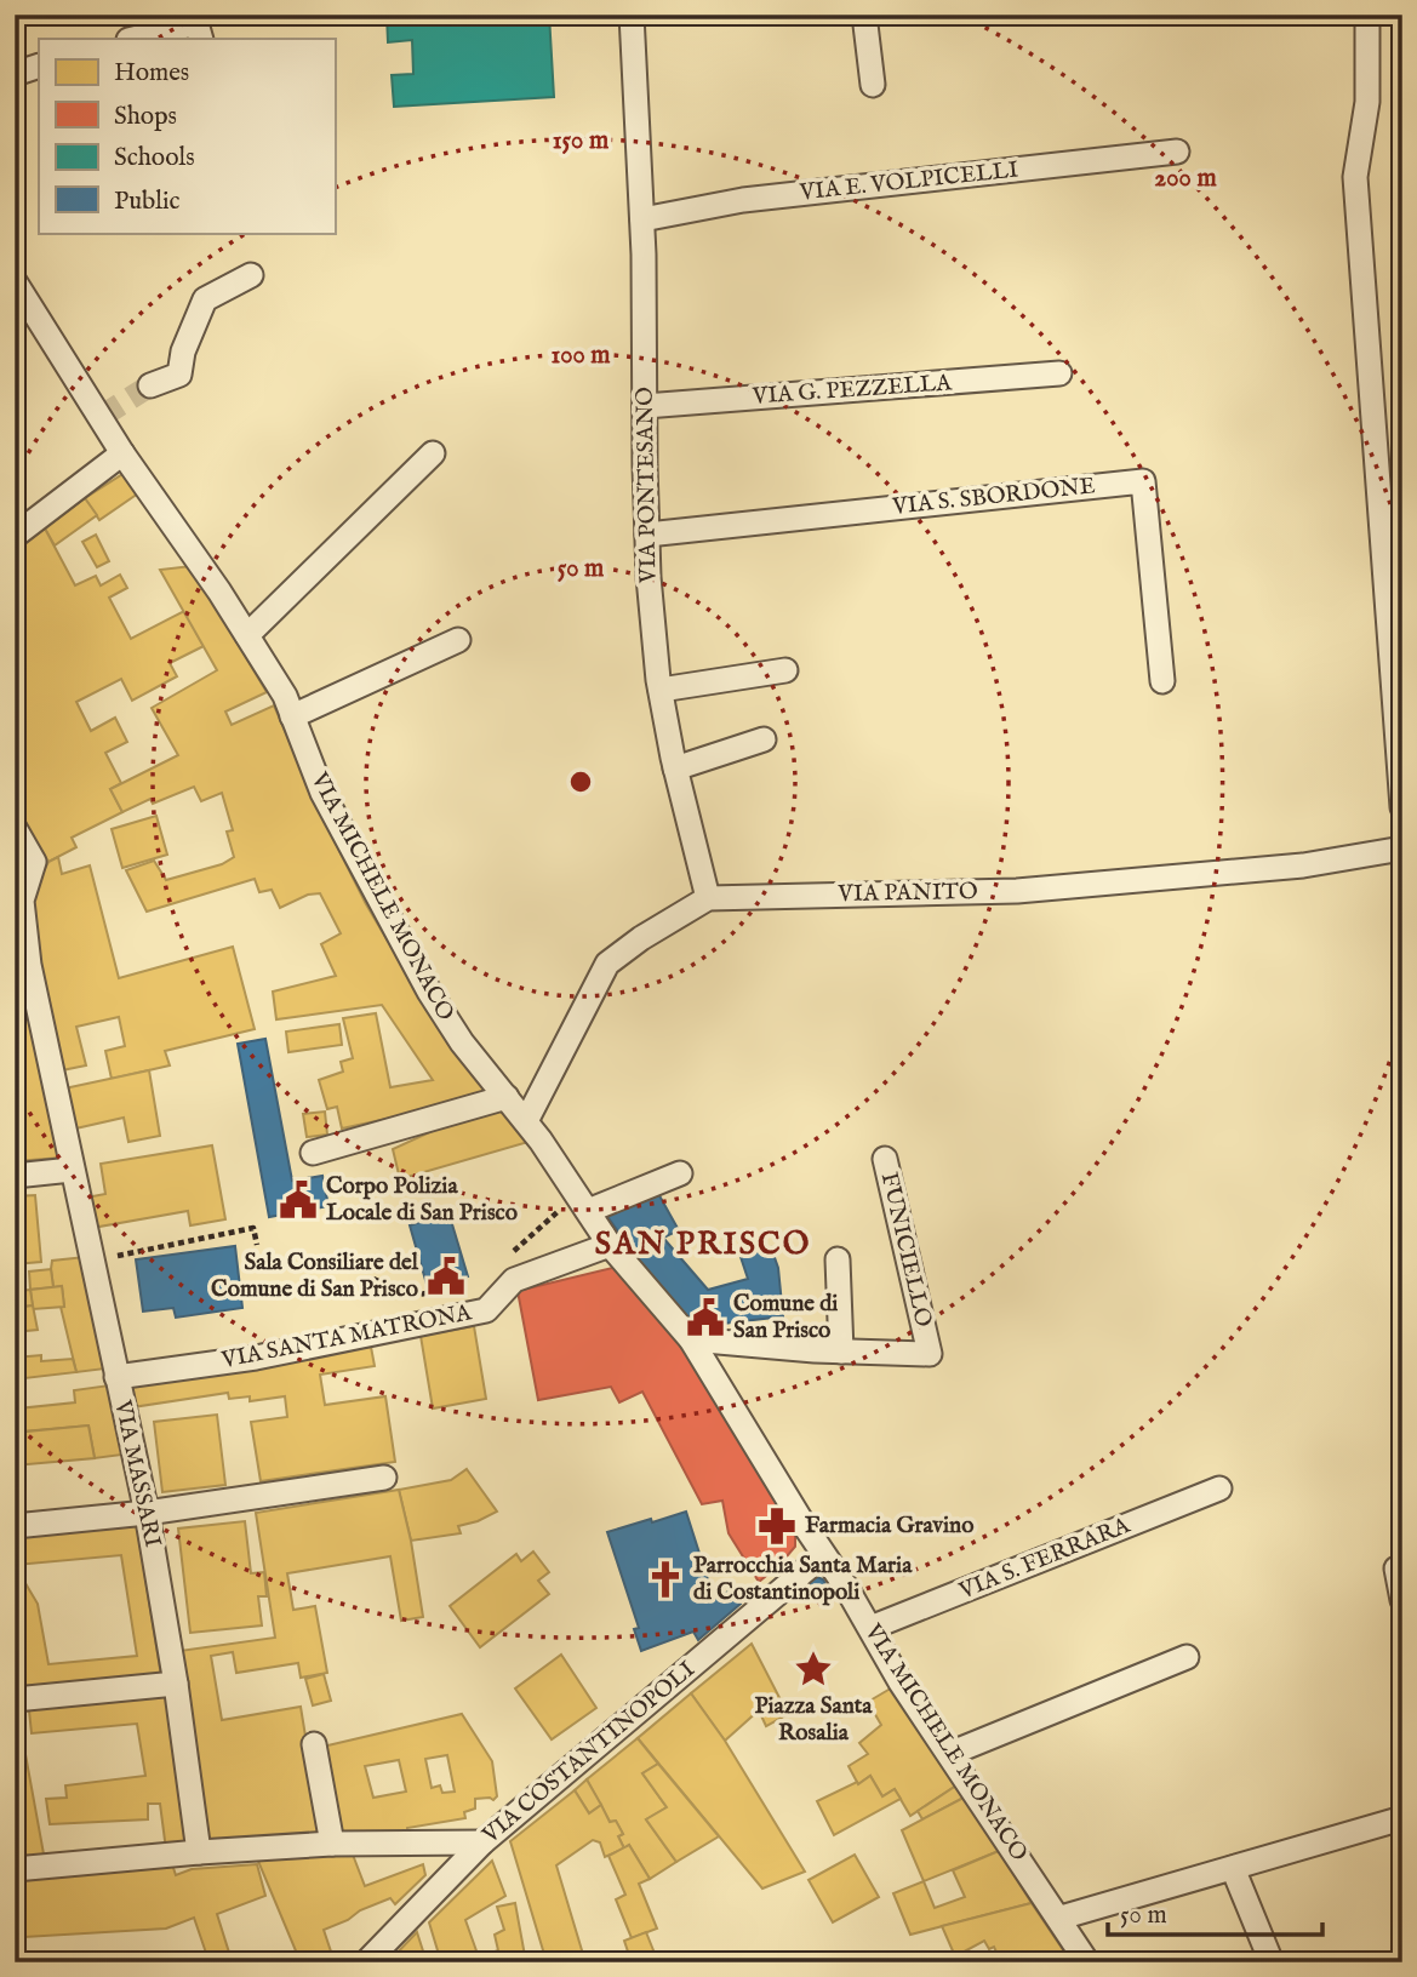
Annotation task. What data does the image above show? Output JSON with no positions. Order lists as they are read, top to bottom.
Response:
{
  "streets": {
    "street": [
      "VIA E. VOLPICELLI",
      "VIA G. PEZZELLA",
      "VIA PONTESANO",
      "VIA S. SBORDONE",
      "VIA PANITO",
      "VIA MICHELE MONACO",
      "FUNICIELLO",
      "VIA SANTA MATRONA",
      "VIA MASSARI",
      "VIA S. FERRARA",
      "VIA COSTANTINOPOLI"
    ]
  },
  "crossings": [
    ["VIA E. VOLPICELLI", "VIA PONTESANO"],
    ["VIA G. PEZZELLA", "VIA PONTESANO"],
    ["VIA PONTESANO", "VIA S. SBORDONE"],
    ["VIA PONTESANO", "VIA PANITO"],
    ["VIA PANITO", "VIA MICHELE MONACO"],
    ["VIA MICHELE MONACO", "FUNICIELLO"],
    ["VIA MICHELE MONACO", "VIA SANTA MATRONA"],
    ["VIA MICHELE MONACO", "VIA S. FERRARA"],
    ["VIA MICHELE MONACO", "VIA COSTANTINOPOLI"],
    ["VIA SANTA MATRONA", "VIA MASSARI"]
  ],
  "districts": ["SAN PRISCO"],
  "places": {
    "public building": ["Corpo Polizia Locale di San Prisco", "Sala Consiliare del Comune di San Prisco", "Comune di San Prisco"],
    "pharmacy": ["Farmacia Gravino"],
    "church": ["Parrocchia Santa Maria di Costantinopoli"],
    "place": ["Piazza Santa Rosalia"]
  },
  "legend": [
    "Homes",
    "Shops",
    "Schools",
    "Public"
  ],
  "scale_bar": "50 m",
  "rings": [
    "150 m",
    "200 m",
    "100 m",
    "50 m"
  ]
}
